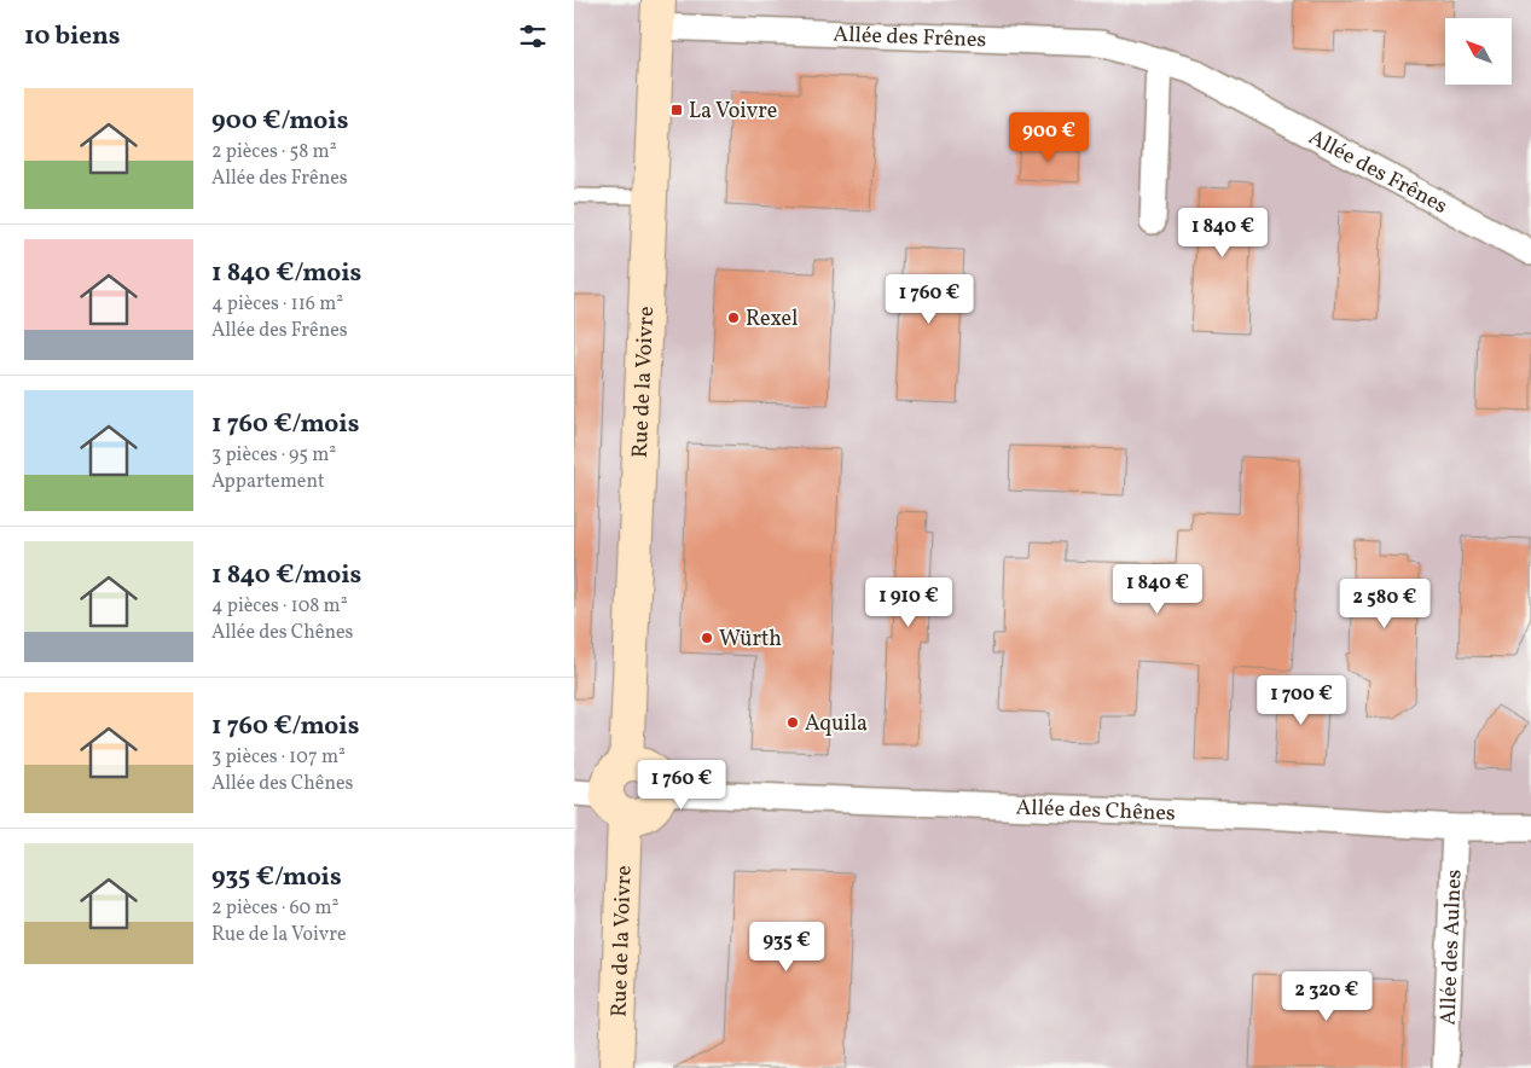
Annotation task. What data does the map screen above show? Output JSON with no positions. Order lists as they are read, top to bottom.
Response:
{
  "streets": {
    "street": [
      "Allée des Frênes",
      "Rue de la Voivre",
      "Allée des Chênes",
      "Allée des Aulnes"
    ]
  },
  "crossings": [
    ["Allée des Frênes", "Rue de la Voivre"],
    ["Rue de la Voivre", "Allée des Chênes"],
    ["Allée des Chênes", "Allée des Aulnes"]
  ],
  "places": {
    "transit": ["La Voivre"],
    "other": ["Rexel", "Würth", "Aquila"]
  },
  "north": "top left",
  "page": {
    "heading": "10 biens",
    "list": [
      {
        "name": "900 €/mois",
        "note": "2 pièces · 58 m² · Allée des Frênes"
      },
      {
        "name": "1 840 €/mois",
        "note": "4 pièces · 116 m² · Allée des Frênes"
      },
      {
        "name": "1 760 €/mois",
        "note": "3 pièces · 95 m² · Appartement"
      },
      {
        "name": "1 840 €/mois",
        "note": "4 pièces · 108 m² · Allée des Chênes"
      },
      {
        "name": "1 760 €/mois",
        "note": "3 pièces · 107 m² · Allée des Chênes"
      },
      {
        "name": "935 €/mois",
        "note": "2 pièces · 60 m² · Rue de la Voivre"
      }
    ],
    "price": [
      "900 €",
      "1 840 €",
      "1 760 €",
      "1 840 €",
      "1 910 €",
      "2 580 €",
      "1 700 €",
      "1 760 €",
      "935 €",
      "2 320 €"
    ]
  }
}
